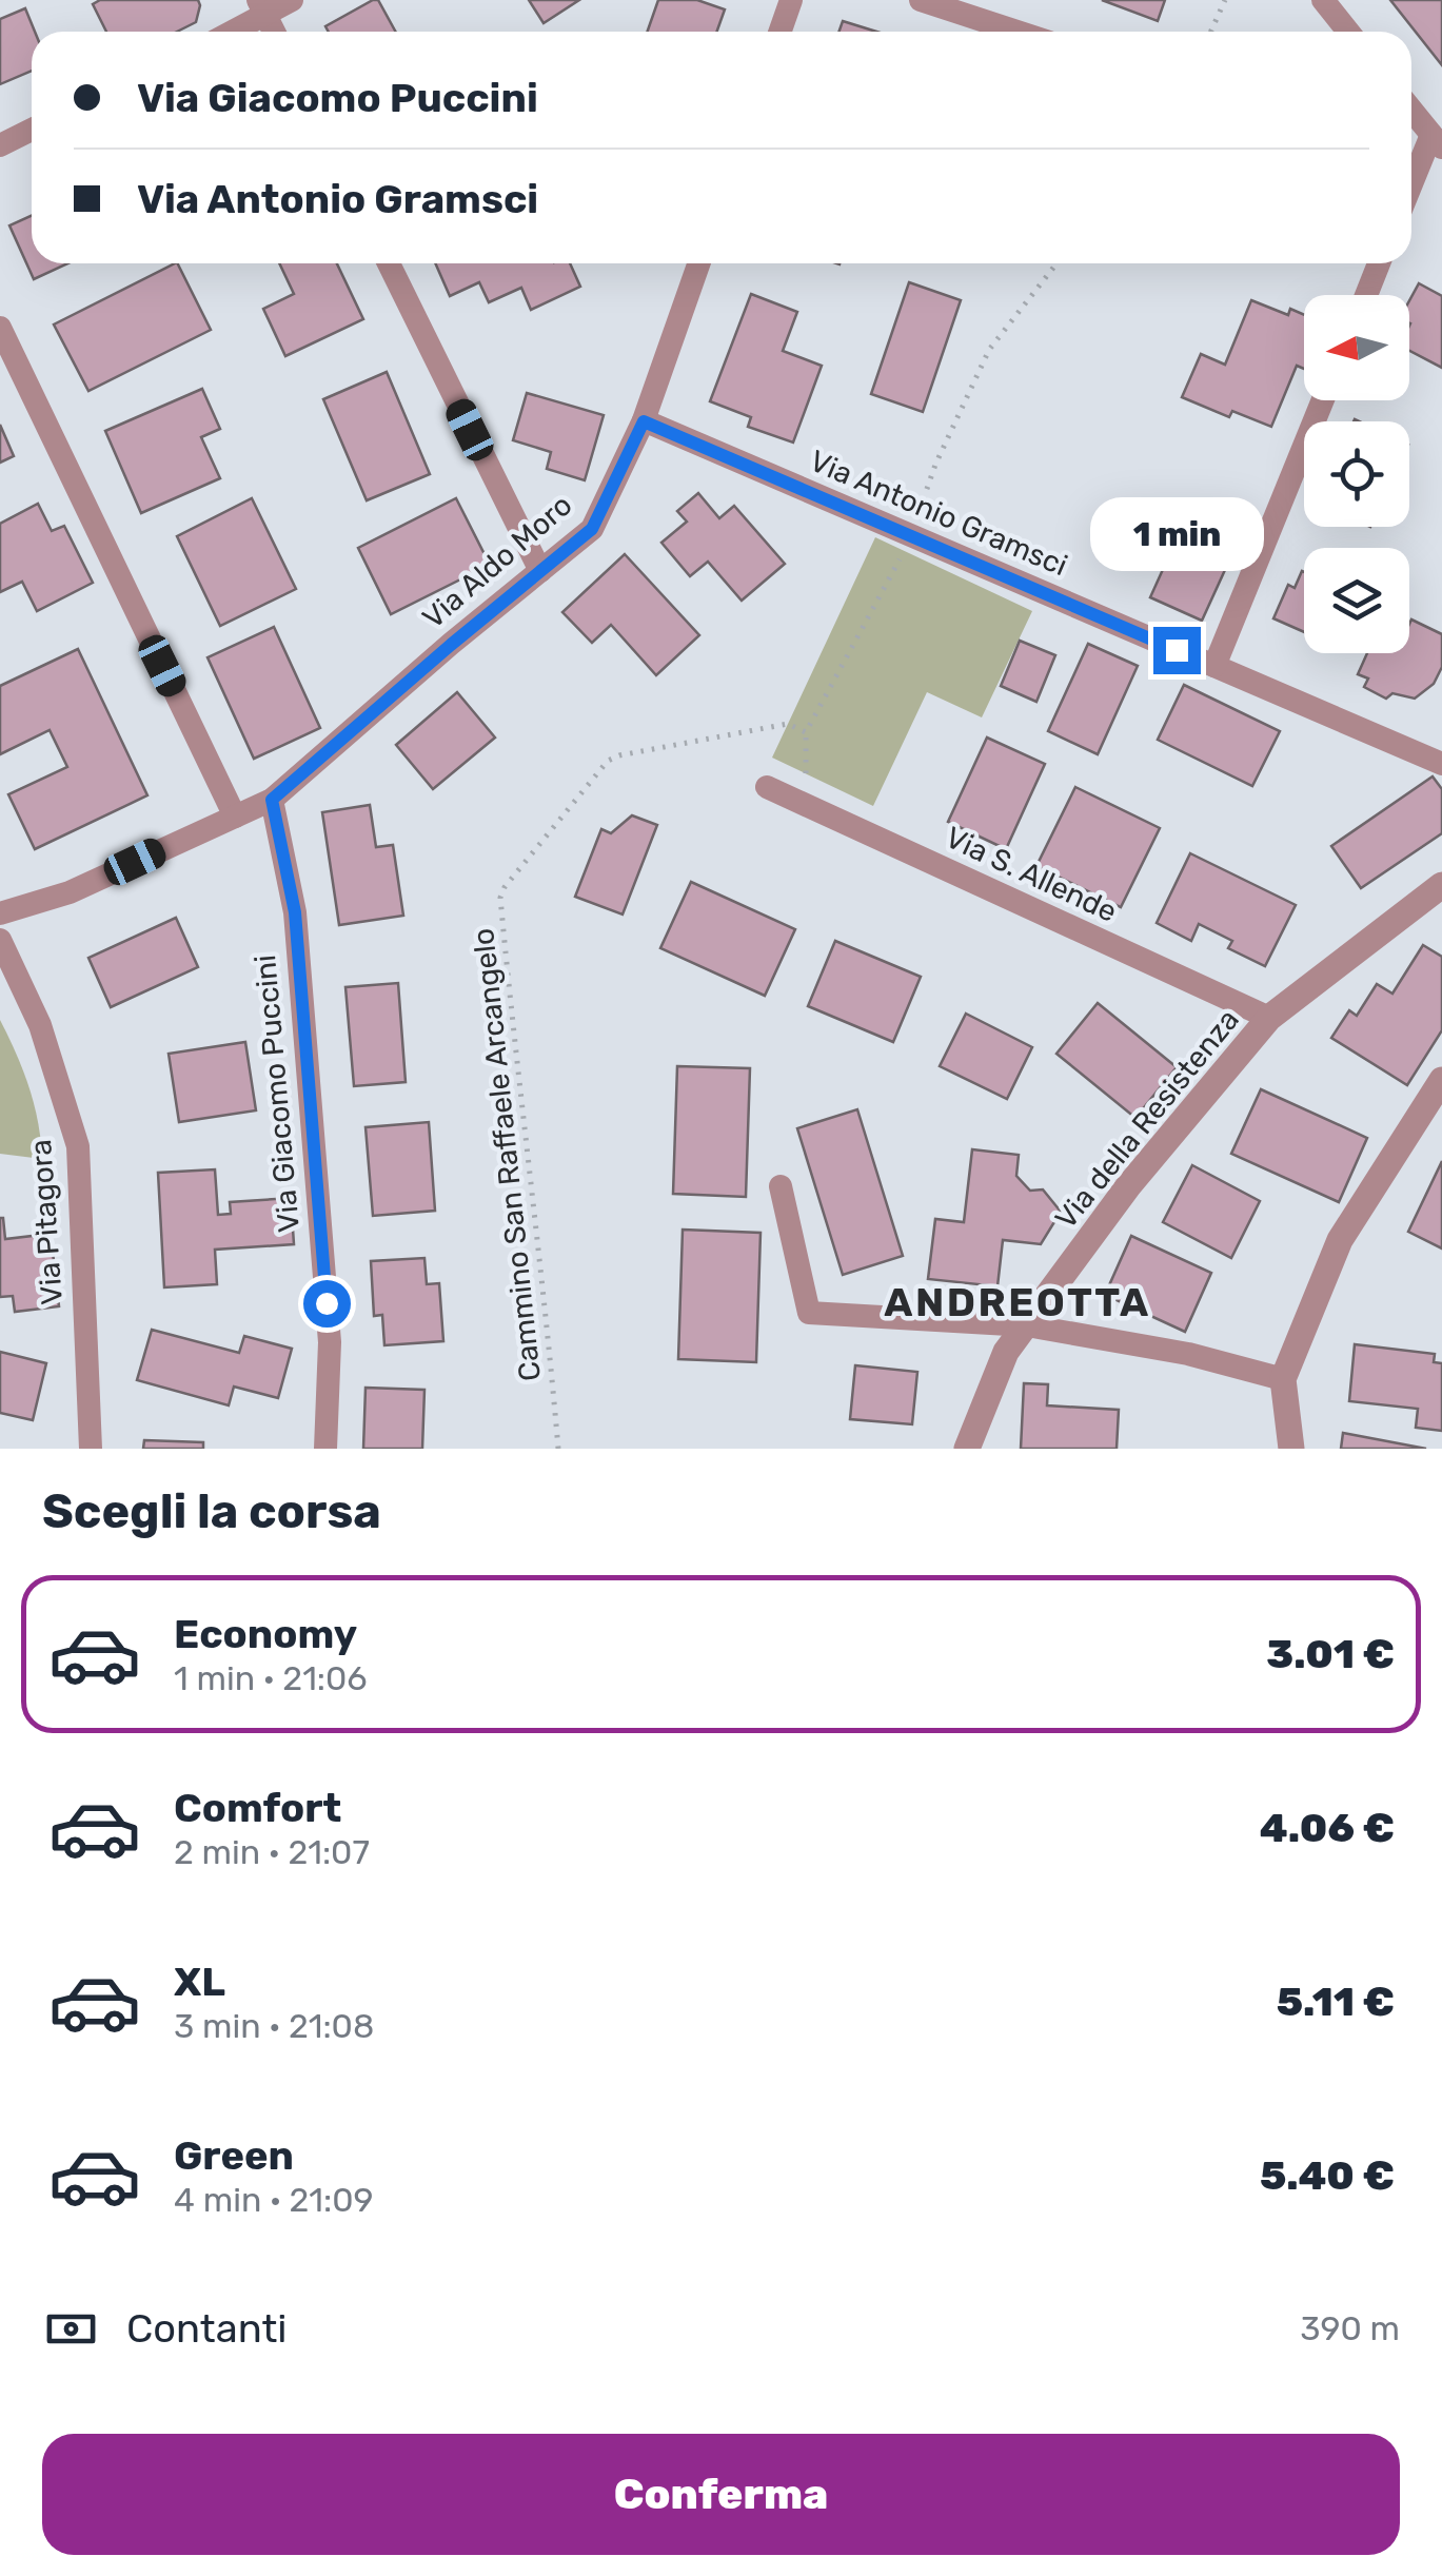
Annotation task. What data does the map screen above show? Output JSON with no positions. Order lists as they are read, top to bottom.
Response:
{
  "streets": {
    "street": [
      "Via Antonio Gramsci",
      "Via Aldo Moro",
      "Via S. Allende",
      "Via Giacomo Puccini",
      "Via della Resistenza",
      "Via Pitagora"
    ],
    "path": ["Cammino San Raffaele Arcangelo"]
  },
  "crossings": [
    ["Via Antonio Gramsci", "Via Aldo Moro"],
    ["Via Aldo Moro", "Via Giacomo Puccini"],
    ["Via S. Allende", "Via della Resistenza"]
  ],
  "districts": ["ANDREOTTA"],
  "north": "left",
  "page": {
    "banner": ["Via Giacomo Puccini", "Via Antonio Gramsci"],
    "bubble": "1 min",
    "heading": "Scegli la corsa",
    "list": [
      {
        "name": "Economy",
        "note": "1 min · 21:06",
        "value": "3.01 €"
      },
      {
        "name": "Comfort",
        "note": "2 min · 21:07",
        "value": "4.06 €"
      },
      {
        "name": "XL",
        "note": "3 min · 21:08",
        "value": "5.11 €"
      },
      {
        "name": "Green",
        "note": "4 min · 21:09",
        "value": "5.40 €"
      }
    ],
    "pay": ["Contanti", "390 m"],
    "buttons": "Conferma"
  }
}
